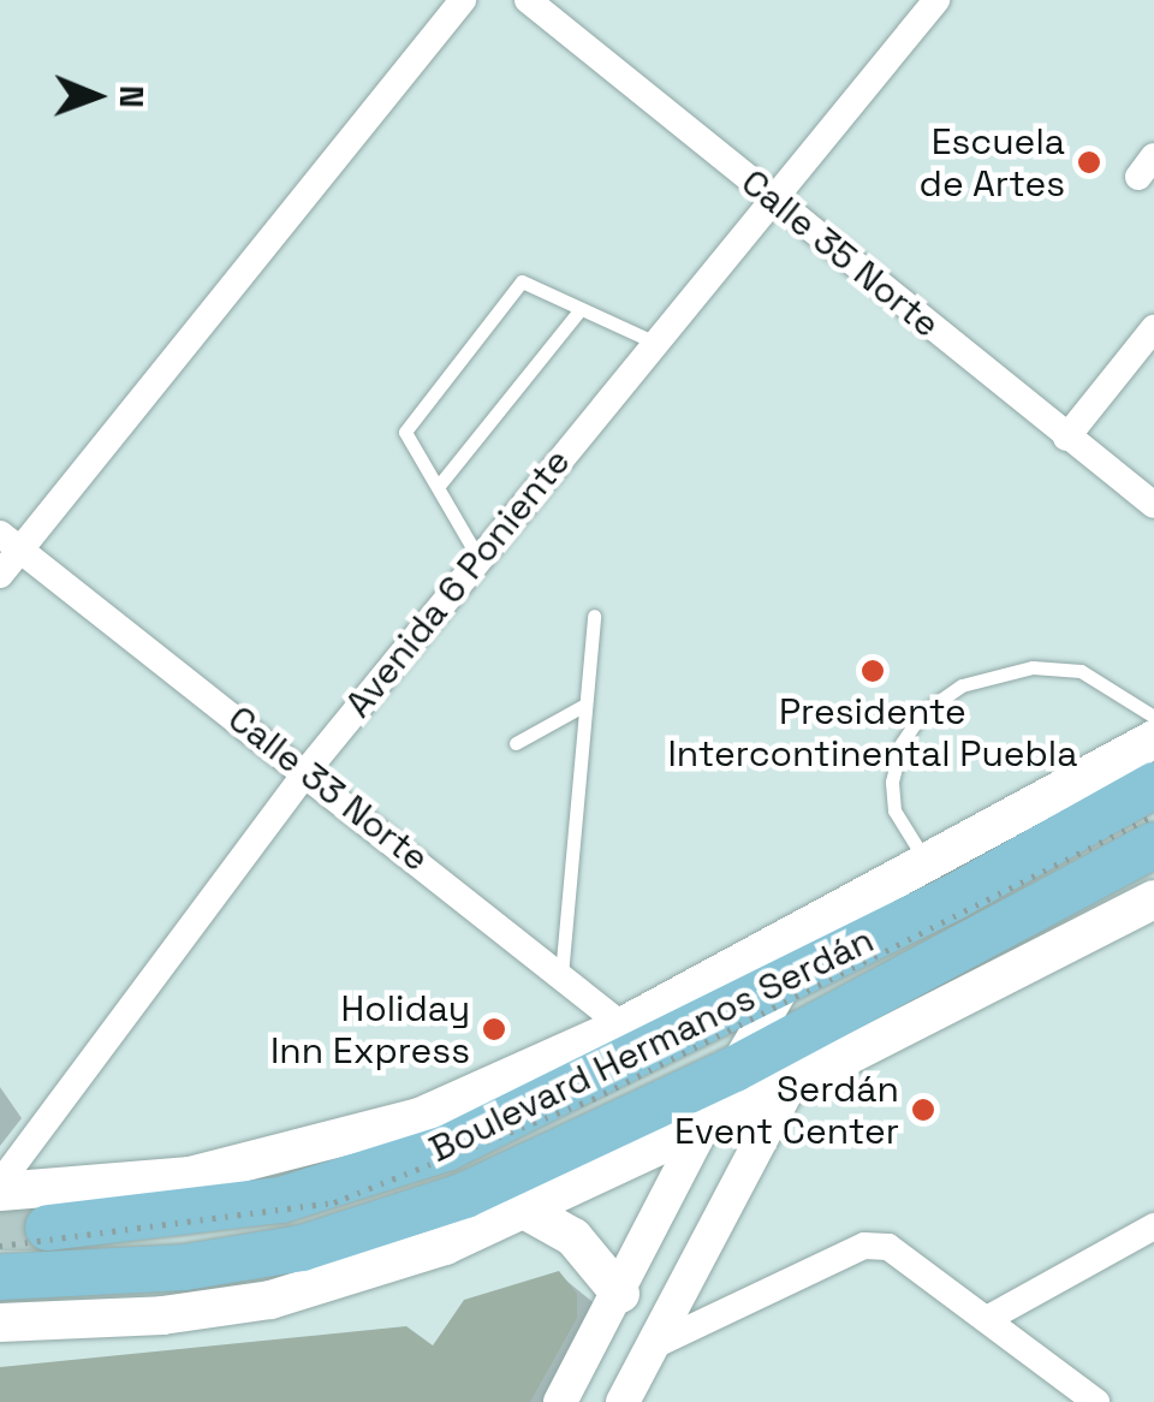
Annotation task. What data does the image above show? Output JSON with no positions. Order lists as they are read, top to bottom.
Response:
{
  "streets": {
    "main road": ["Boulevard Hermanos Serdán"],
    "street": ["Calle 35 Norte", "Avenida 6 Poniente", "Calle 33 Norte"]
  },
  "crossings": [
    ["Calle 35 Norte", "Avenida 6 Poniente"],
    ["Avenida 6 Poniente", "Calle 33 Norte"],
    ["Calle 33 Norte", "Boulevard Hermanos Serdán"]
  ],
  "places": [
    "Escuela de Artes",
    "Presidente Intercontinental Puebla",
    "Holiday Inn Express",
    "Serdán Event Center"
  ],
  "north": "right"
}
